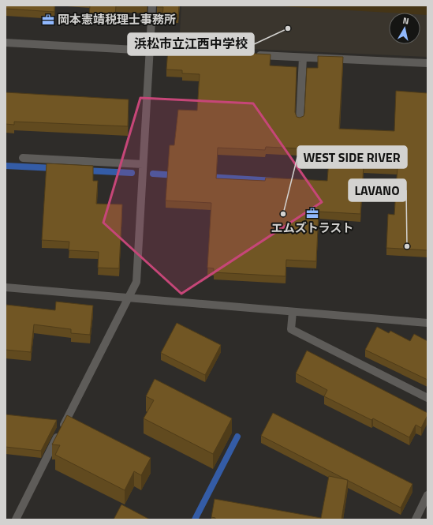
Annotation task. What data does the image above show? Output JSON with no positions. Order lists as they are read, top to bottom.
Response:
{
  "places": {
    "office": ["岡本憲靖税理士事務所", "エムズトラスト"],
    "other": ["浜松市立江西中学校", "WEST SIDE RIVER", "LAVANO"]
  },
  "north": "top"
}
